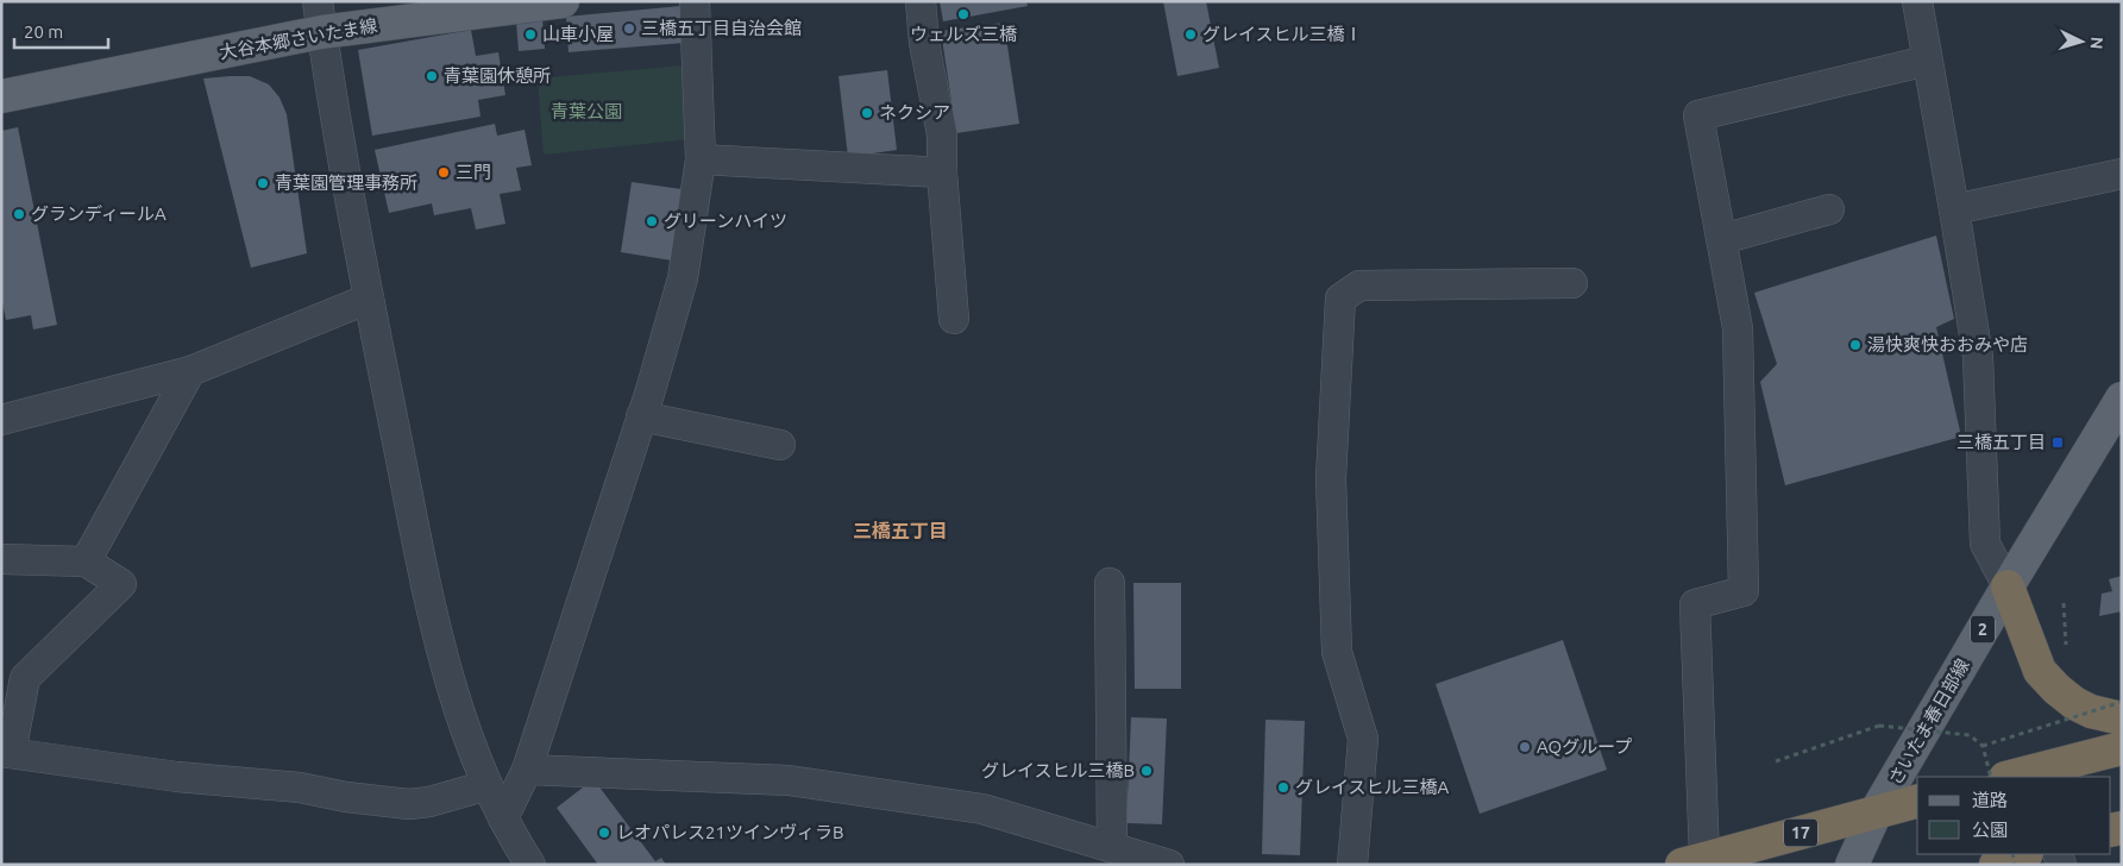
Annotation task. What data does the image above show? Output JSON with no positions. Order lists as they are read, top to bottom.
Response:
{
  "streets": {
    "highway": ["17"],
    "main road": ["大谷本郷さいたま線", "2", "さいたま春日部線"]
  },
  "crossings": [
    ["さいたま春日部線", "17"]
  ],
  "districts": ["三橋五丁目"],
  "parks": ["青葉公園"],
  "places": {
    "other": [
      "ウェルズ三橋",
      "三橋五丁目自治会館",
      "山車小屋",
      "グレイスヒル三橋Ⅰ",
      "青葉園休憩所",
      "ネクシア",
      "三門",
      "青葉園管理事務所",
      "グランディールA",
      "グリーンハイツ",
      "湯快爽快おおみや店",
      "AQグループ",
      "グレイスヒル三橋B",
      "グレイスヒル三橋A",
      "レオパレス21ツインヴィラB"
    ],
    "transit": ["三橋五丁目"]
  },
  "legend": ["道路", "公園"],
  "scale_bar": "20 m",
  "north": "right"
}
